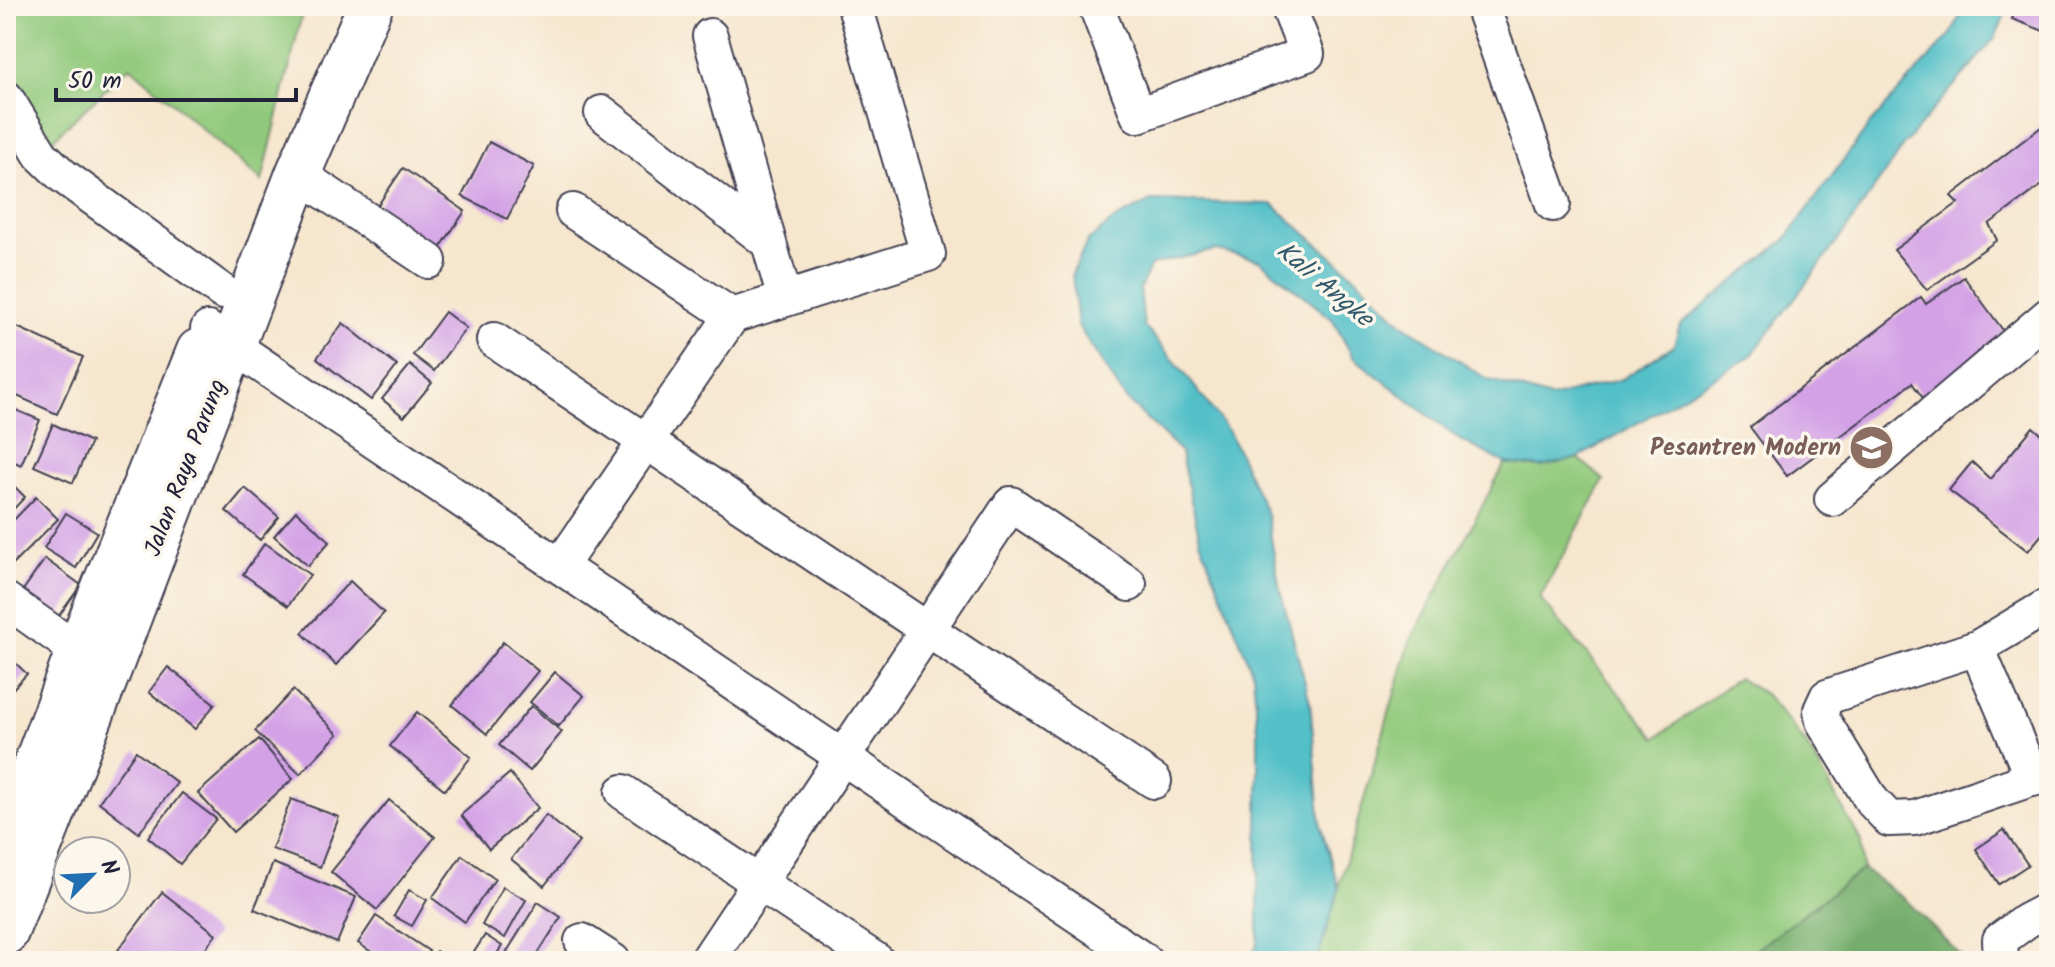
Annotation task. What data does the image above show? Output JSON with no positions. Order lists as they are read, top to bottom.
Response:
{
  "streets": {
    "highway": ["Jalan Raya Parung"]
  },
  "water": ["Kali Angke"],
  "places": {
    "school or university": ["Pesantren Modern"]
  },
  "scale_bar": "50 m",
  "north": "top right"
}
